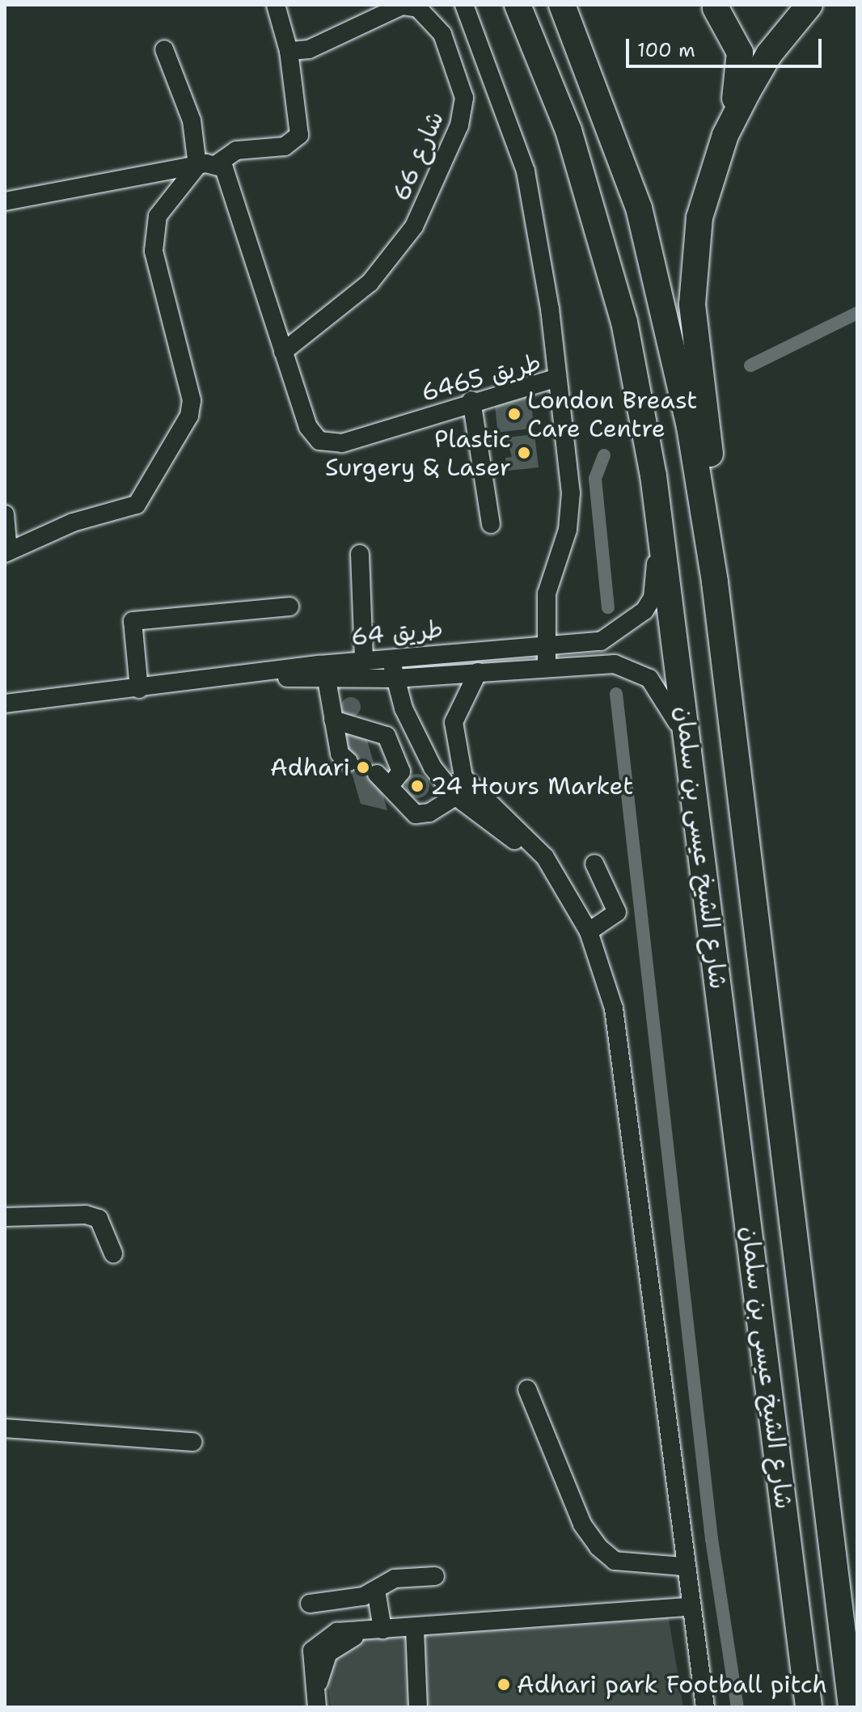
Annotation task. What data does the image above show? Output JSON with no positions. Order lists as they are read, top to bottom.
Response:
{
  "streets": {
    "highway": ["شارع الشيخ عيسى بن سلمان"],
    "street": ["شارع 66", "طريق 6465", "طريق 64"]
  },
  "crossings": [
    ["شارع 66", "طريق 6465"],
    ["طريق 6465", "طريق 64"],
    ["طريق 64", "شارع الشيخ عيسى بن سلمان"]
  ],
  "places": [
    "London Breast Care Centre",
    "Plastic Surgery & Laser",
    "Adhari",
    "24 Hours Market",
    "Adhari park Football pitch"
  ],
  "scale_bar": "100 m"
}
